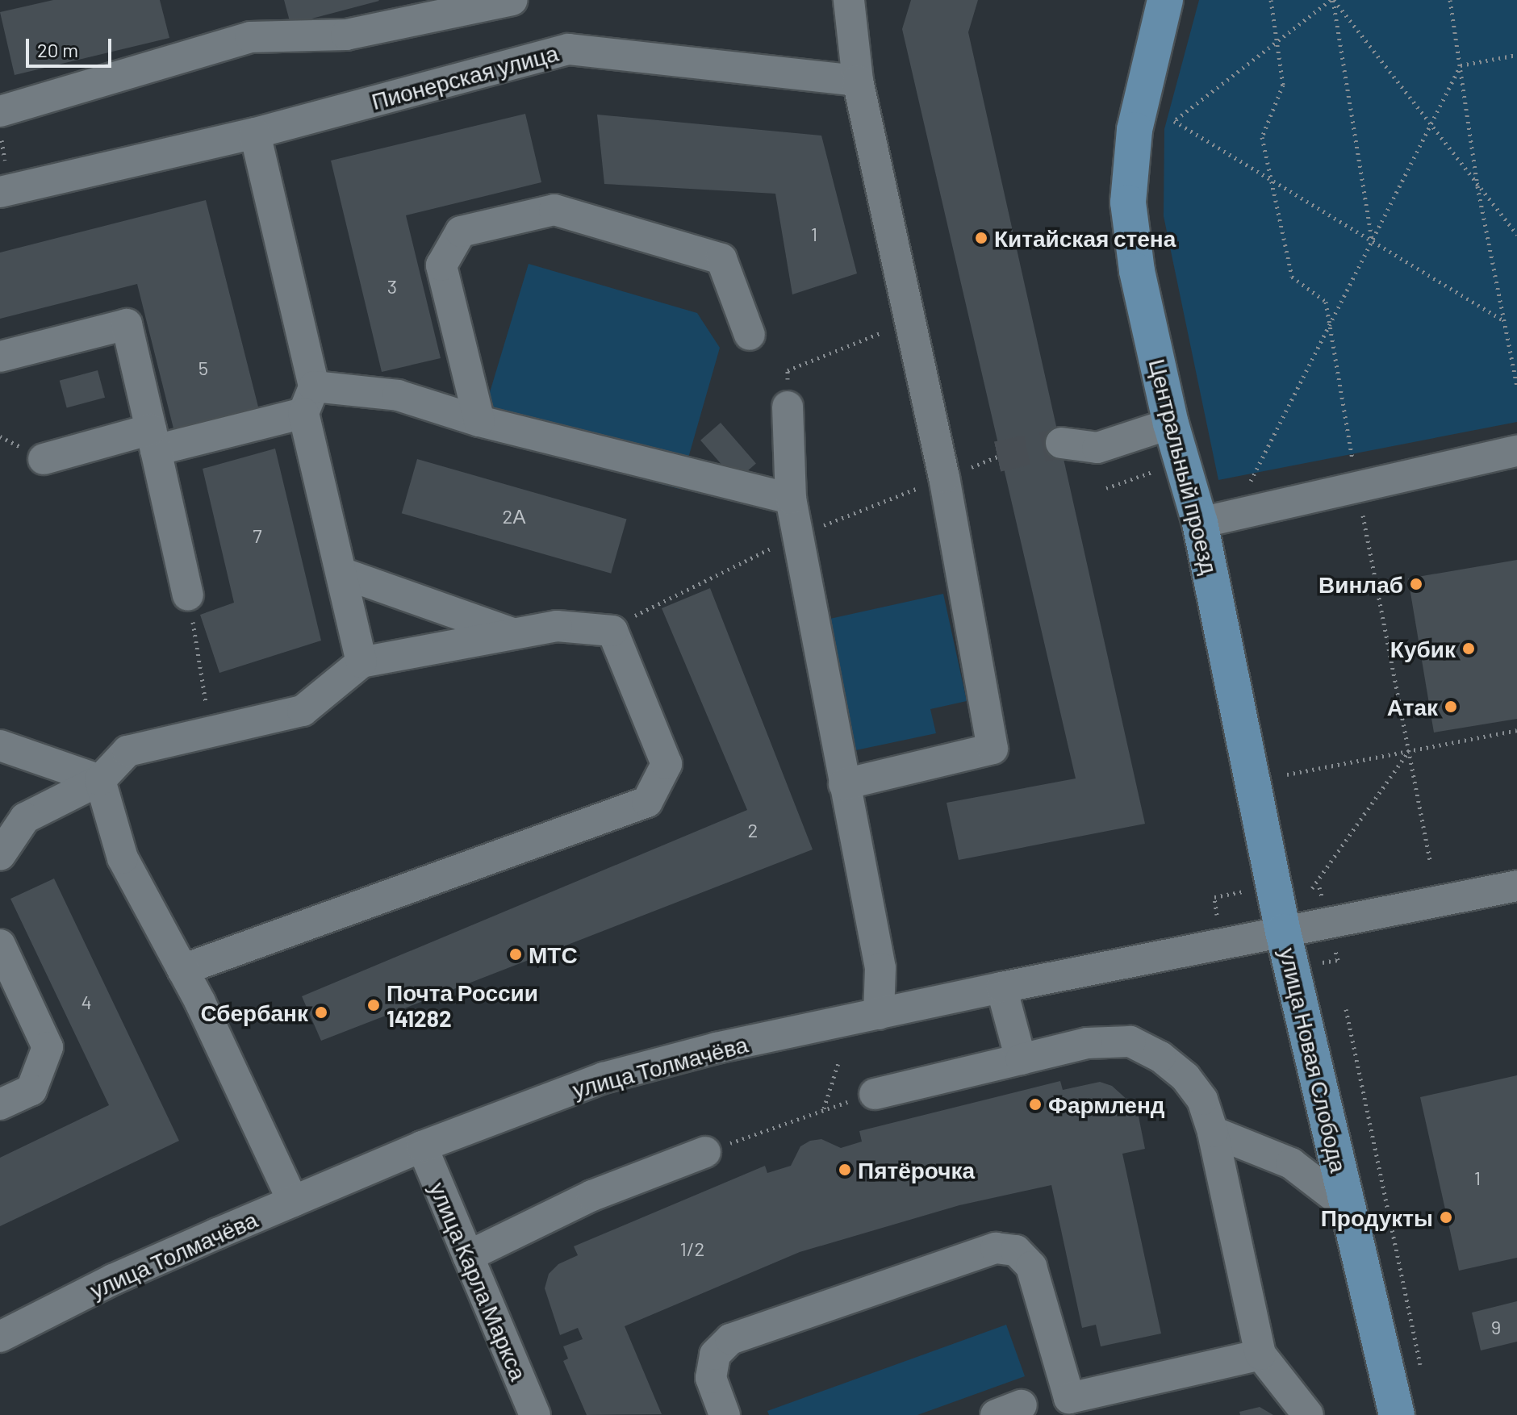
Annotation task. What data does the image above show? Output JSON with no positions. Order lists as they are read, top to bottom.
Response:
{
  "streets": {
    "main road": ["Центральный проезд", "улица Новая Слобода"],
    "street": ["Пионерская улица", "улица Толмачёва", "улица Карла Маркса"]
  },
  "crossings": [
    ["Центральный проезд", "улица Новая Слобода"],
    ["Центральный проезд", "улица Толмачёва"],
    ["улица Новая Слобода", "улица Толмачёва"],
    ["улица Толмачёва", "улица Карла Маркса"]
  ],
  "places": [
    "Китайская стена",
    "Винлаб",
    "Кубик",
    "Атак",
    "МТС",
    "Почта России 141282",
    "Сбербанк",
    "Фармленд",
    "Пятёрочка",
    "Продукты"
  ],
  "house_numbers": [
    "1",
    "3",
    "5",
    "2А",
    "7",
    "2",
    "4",
    "1",
    "1/2",
    "9"
  ],
  "scale_bar": "20 m"
}
